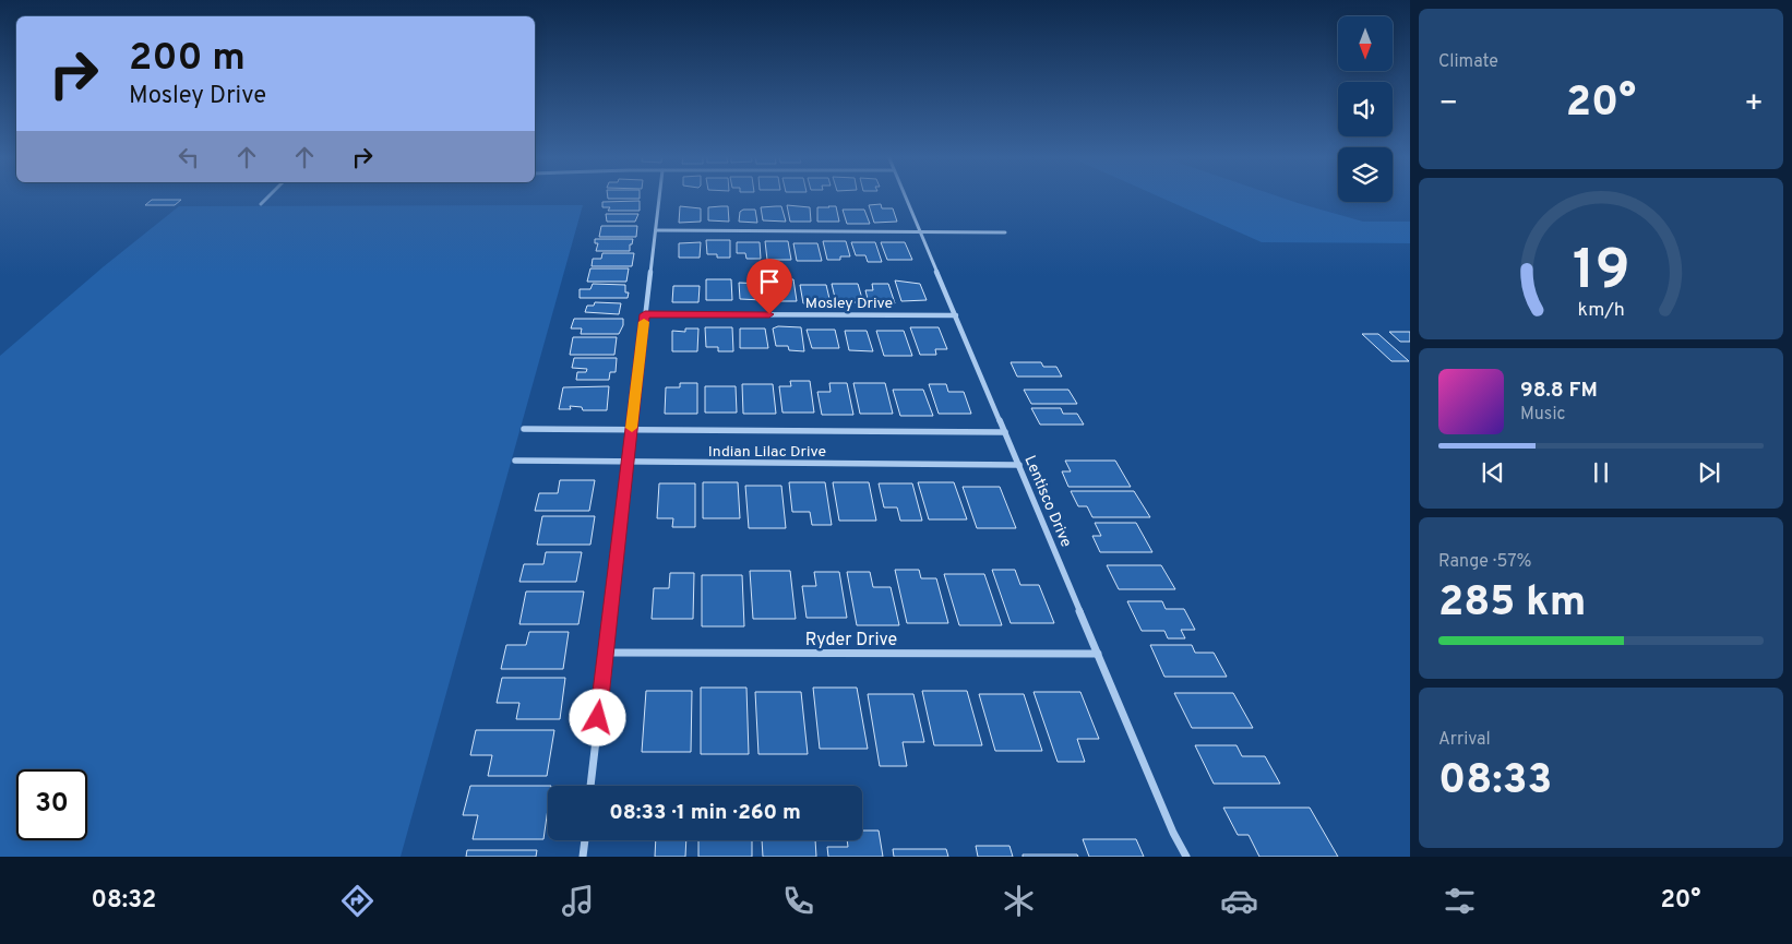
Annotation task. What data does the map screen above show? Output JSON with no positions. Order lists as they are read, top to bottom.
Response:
{
  "streets": {
    "street": [
      "Mosley Drive",
      "Indian Lilac Drive",
      "Lentisco Drive",
      "Ryder Drive"
    ]
  },
  "crossings": [
    ["Mosley Drive", "Lentisco Drive"],
    ["Indian Lilac Drive", "Lentisco Drive"],
    ["Lentisco Drive", "Ryder Drive"]
  ],
  "north": "bottom",
  "page": {
    "tile": [
      "Climate",
      ["Range · 57%", "285 km"],
      ["Arrival", "08:33"]
    ],
    "turn": ["200 m", "Mosley Drive"],
    "heat": ["−", "20°", "+"],
    "song": ["98.8 FM", "Music"],
    "limit": "30",
    "trip": "08:33 · 1 min · 260 m",
    "tabs": ["08:32", "20°"],
    "gauge": ["19", "km/h"]
  }
}
